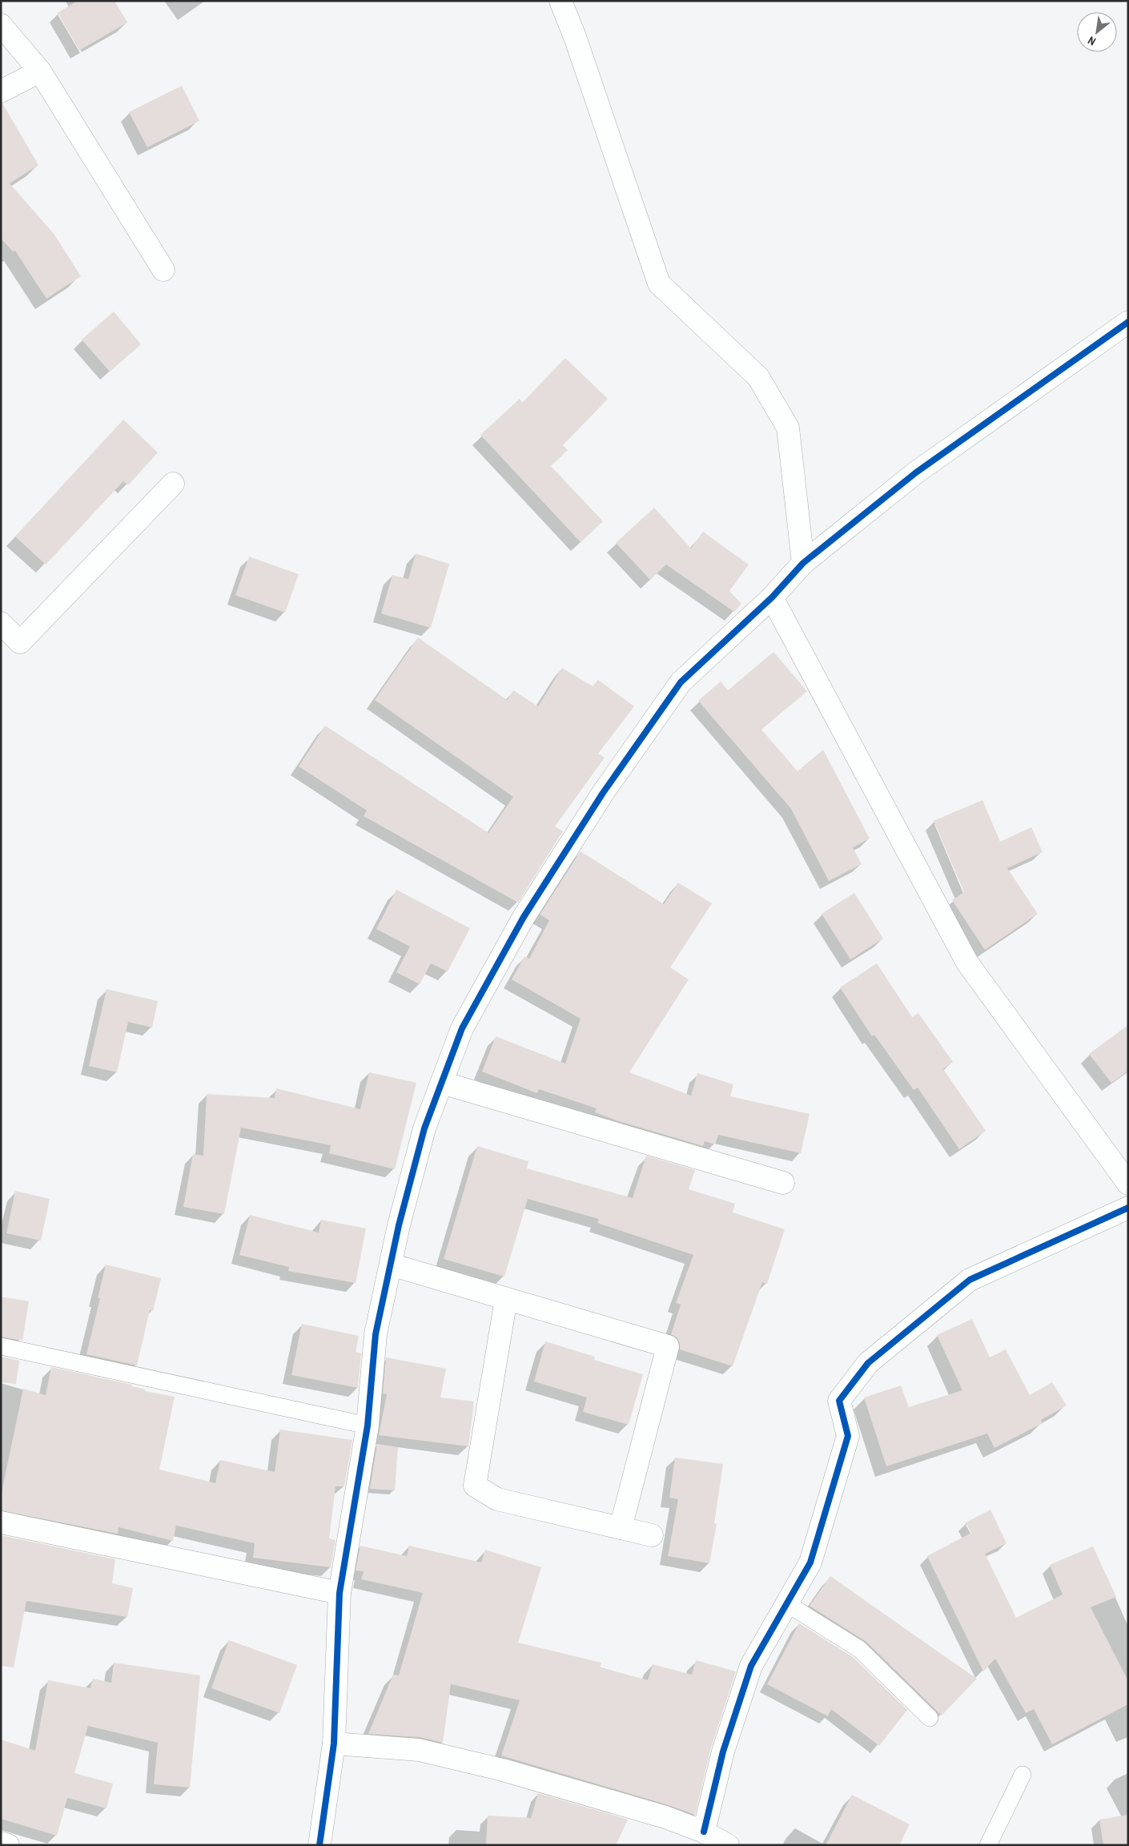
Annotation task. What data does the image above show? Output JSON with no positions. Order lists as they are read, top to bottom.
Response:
{
  "north": "bottom left"
}
